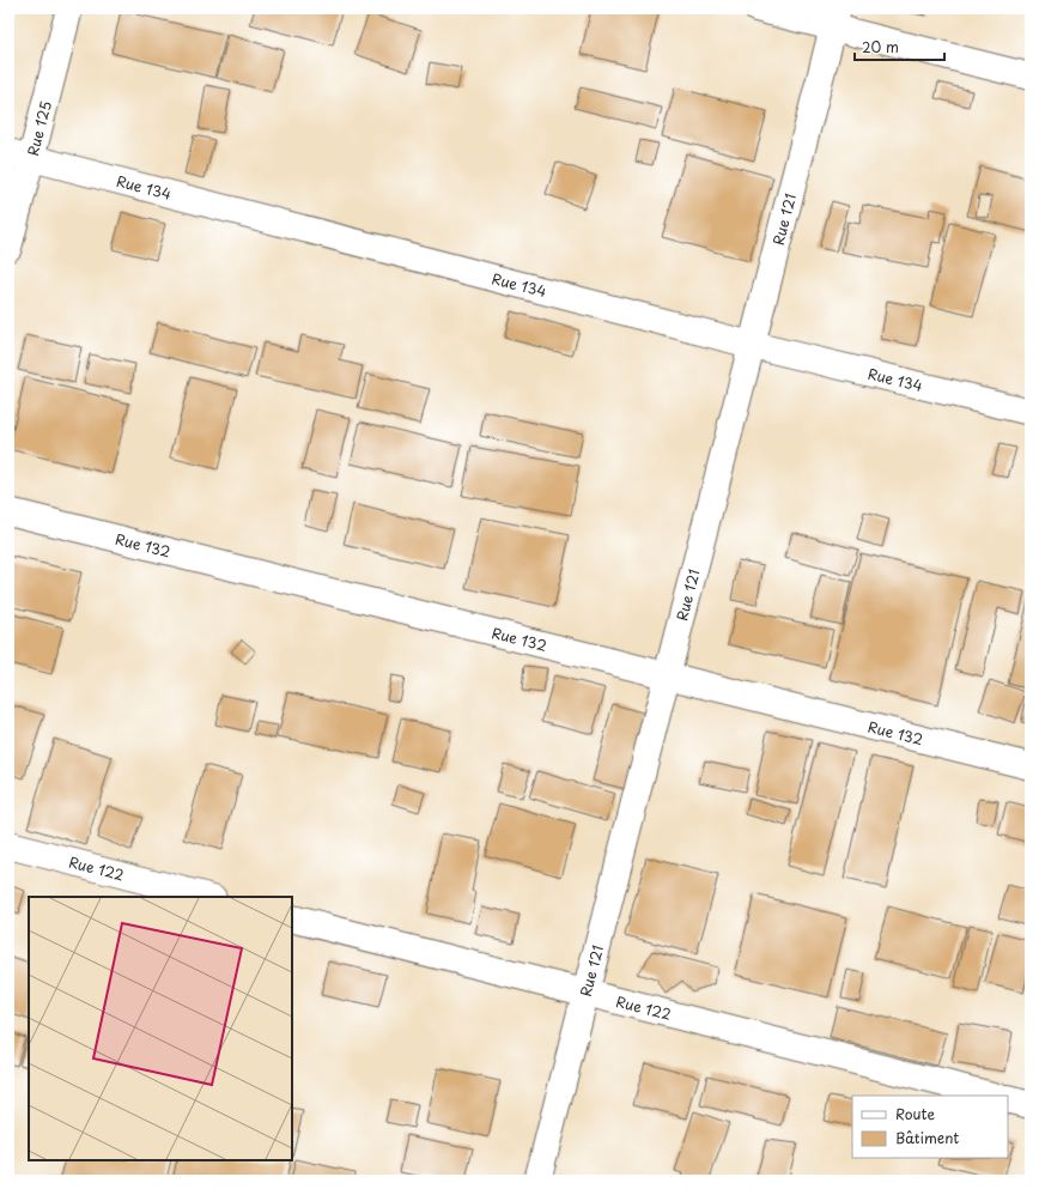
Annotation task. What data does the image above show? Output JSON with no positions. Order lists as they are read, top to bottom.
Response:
{
  "streets": {
    "street": [
      "Rue 125",
      "Rue 134",
      "Rue 121",
      "Rue 132",
      "Rue 122"
    ]
  },
  "crossings": [
    ["Rue 125", "Rue 134"],
    ["Rue 134", "Rue 121"],
    ["Rue 121", "Rue 132"],
    ["Rue 121", "Rue 122"]
  ],
  "legend": ["Route", "Bâtiment"],
  "scale_bar": "20 m"
}
